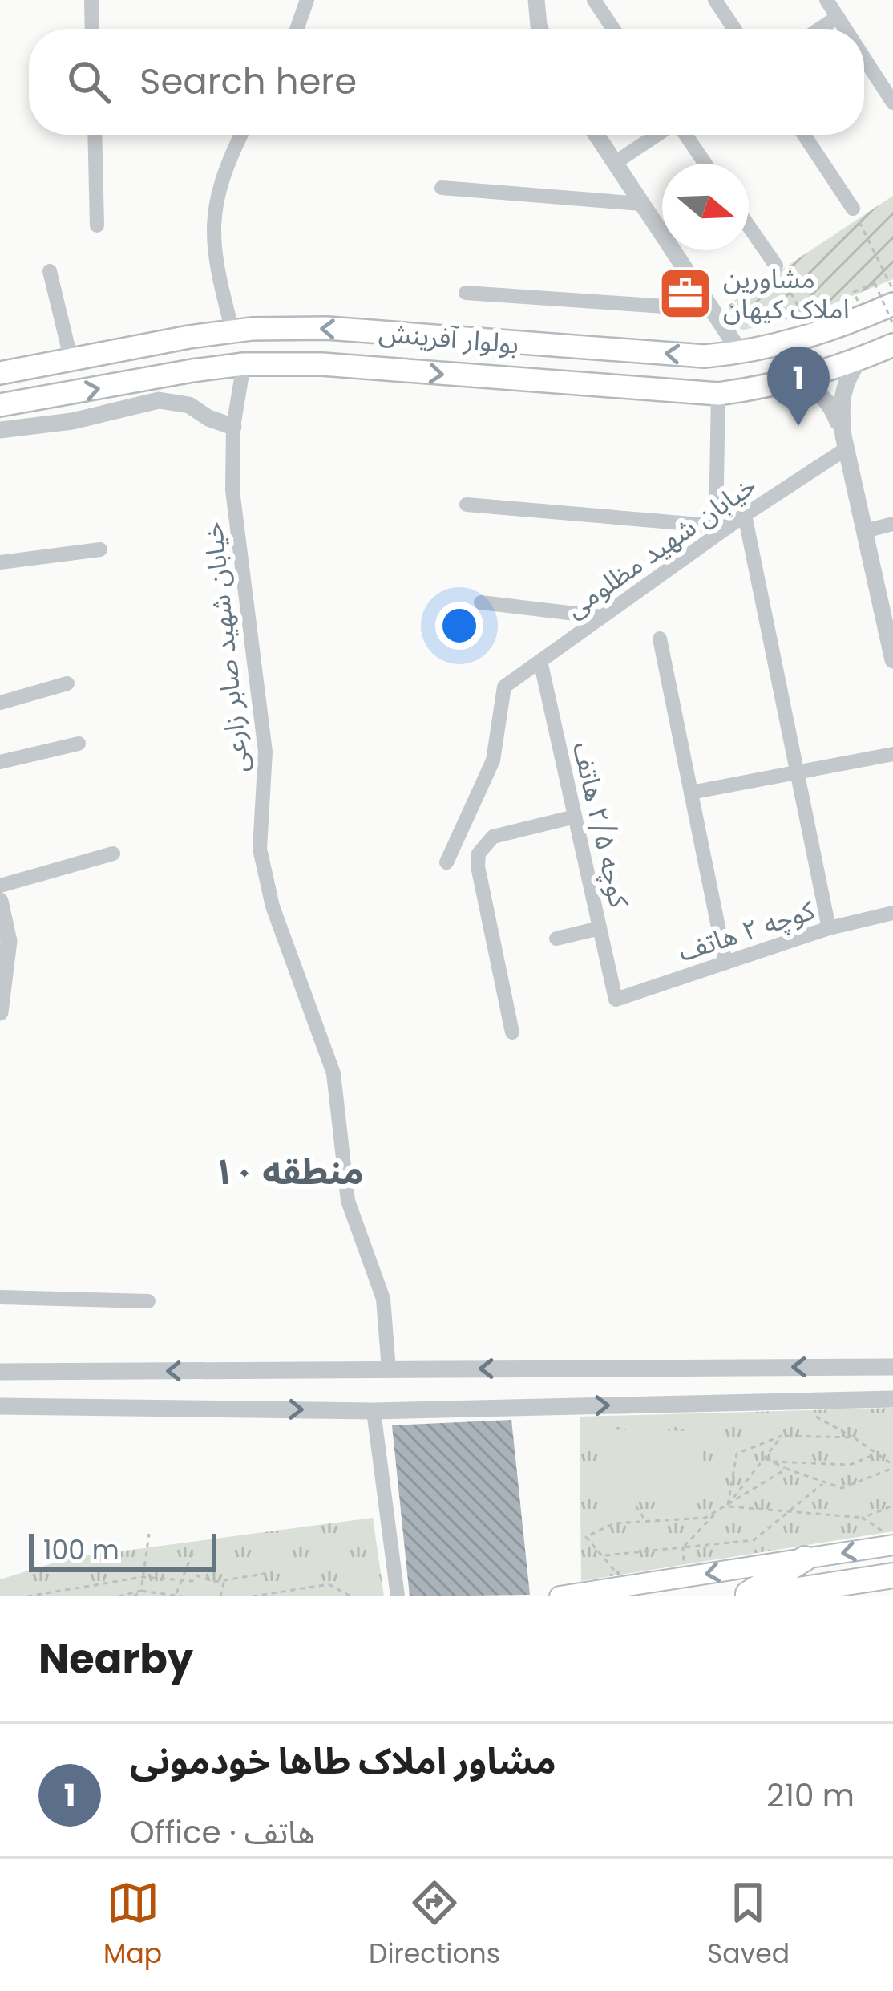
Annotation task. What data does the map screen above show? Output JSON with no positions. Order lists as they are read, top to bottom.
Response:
{
  "streets": {
    "main road": ["بولوار آفرینش"],
    "street": [
      "خیابان شهید مظلومی",
      "خیابان شهید صابر زارعی",
      "کوچه ۲/۵ هاتف",
      "کوچه ۲ هاتف"
    ]
  },
  "crossings": [
    ["بولوار آفرینش", "خیابان شهید صابر زارعی"],
    ["خیابان شهید مظلومی", "کوچه ۲/۵ هاتف"],
    ["کوچه ۲/۵ هاتف", "کوچه ۲ هاتف"]
  ],
  "districts": ["منطقه ۱۰"],
  "places": {
    "office": ["مشاورین املاک کیهان"]
  },
  "scale_bar": "100 m",
  "north": "right",
  "page": {
    "search": "Search here",
    "pins": "1",
    "scale": "100 m",
    "heading": "Nearby",
    "list": [
      {
        "mark": "1",
        "name": "مشاور املاک طاها خودمونی",
        "note": "Office · هاتف",
        "value": "210 m"
      }
    ],
    "nav": ["Map", "Directions", "Saved"]
  }
}
